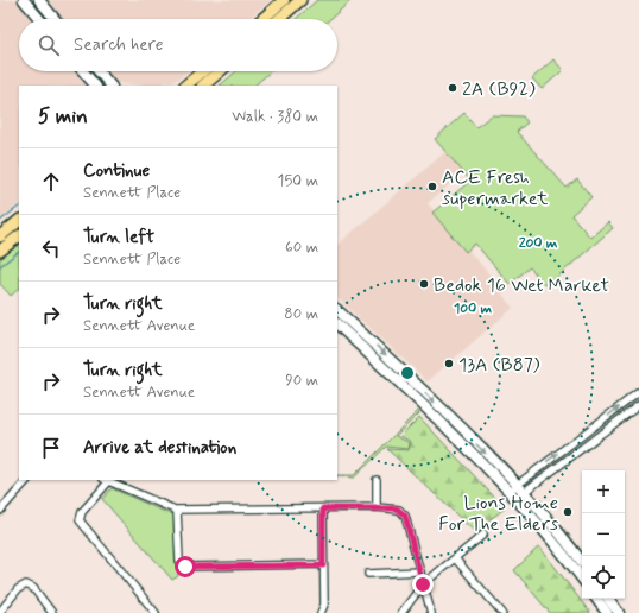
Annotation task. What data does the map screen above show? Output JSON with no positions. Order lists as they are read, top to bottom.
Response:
{
  "places": [
    "2A (B92)",
    "ACE Fresh supermarket",
    "Bedok 16 Wet Market",
    "13A (B87)",
    "Lions Home For The Elders"
  ],
  "page": {
    "search": "Search here",
    "heading": ["5 min", "Walk · 380 m"],
    "list": [
      ["Continue", "Sennett Place", "150 m"],
      ["Turn left", "Sennett Place", "60 m"],
      ["Turn right", "Sennett Avenue", "80 m"],
      ["Turn right", "Sennett Avenue", "90 m"],
      "Arrive at destination"
    ],
    "map_buttons": ["+", "−"]
  },
  "rings": ["200 m", "100 m"]
}
